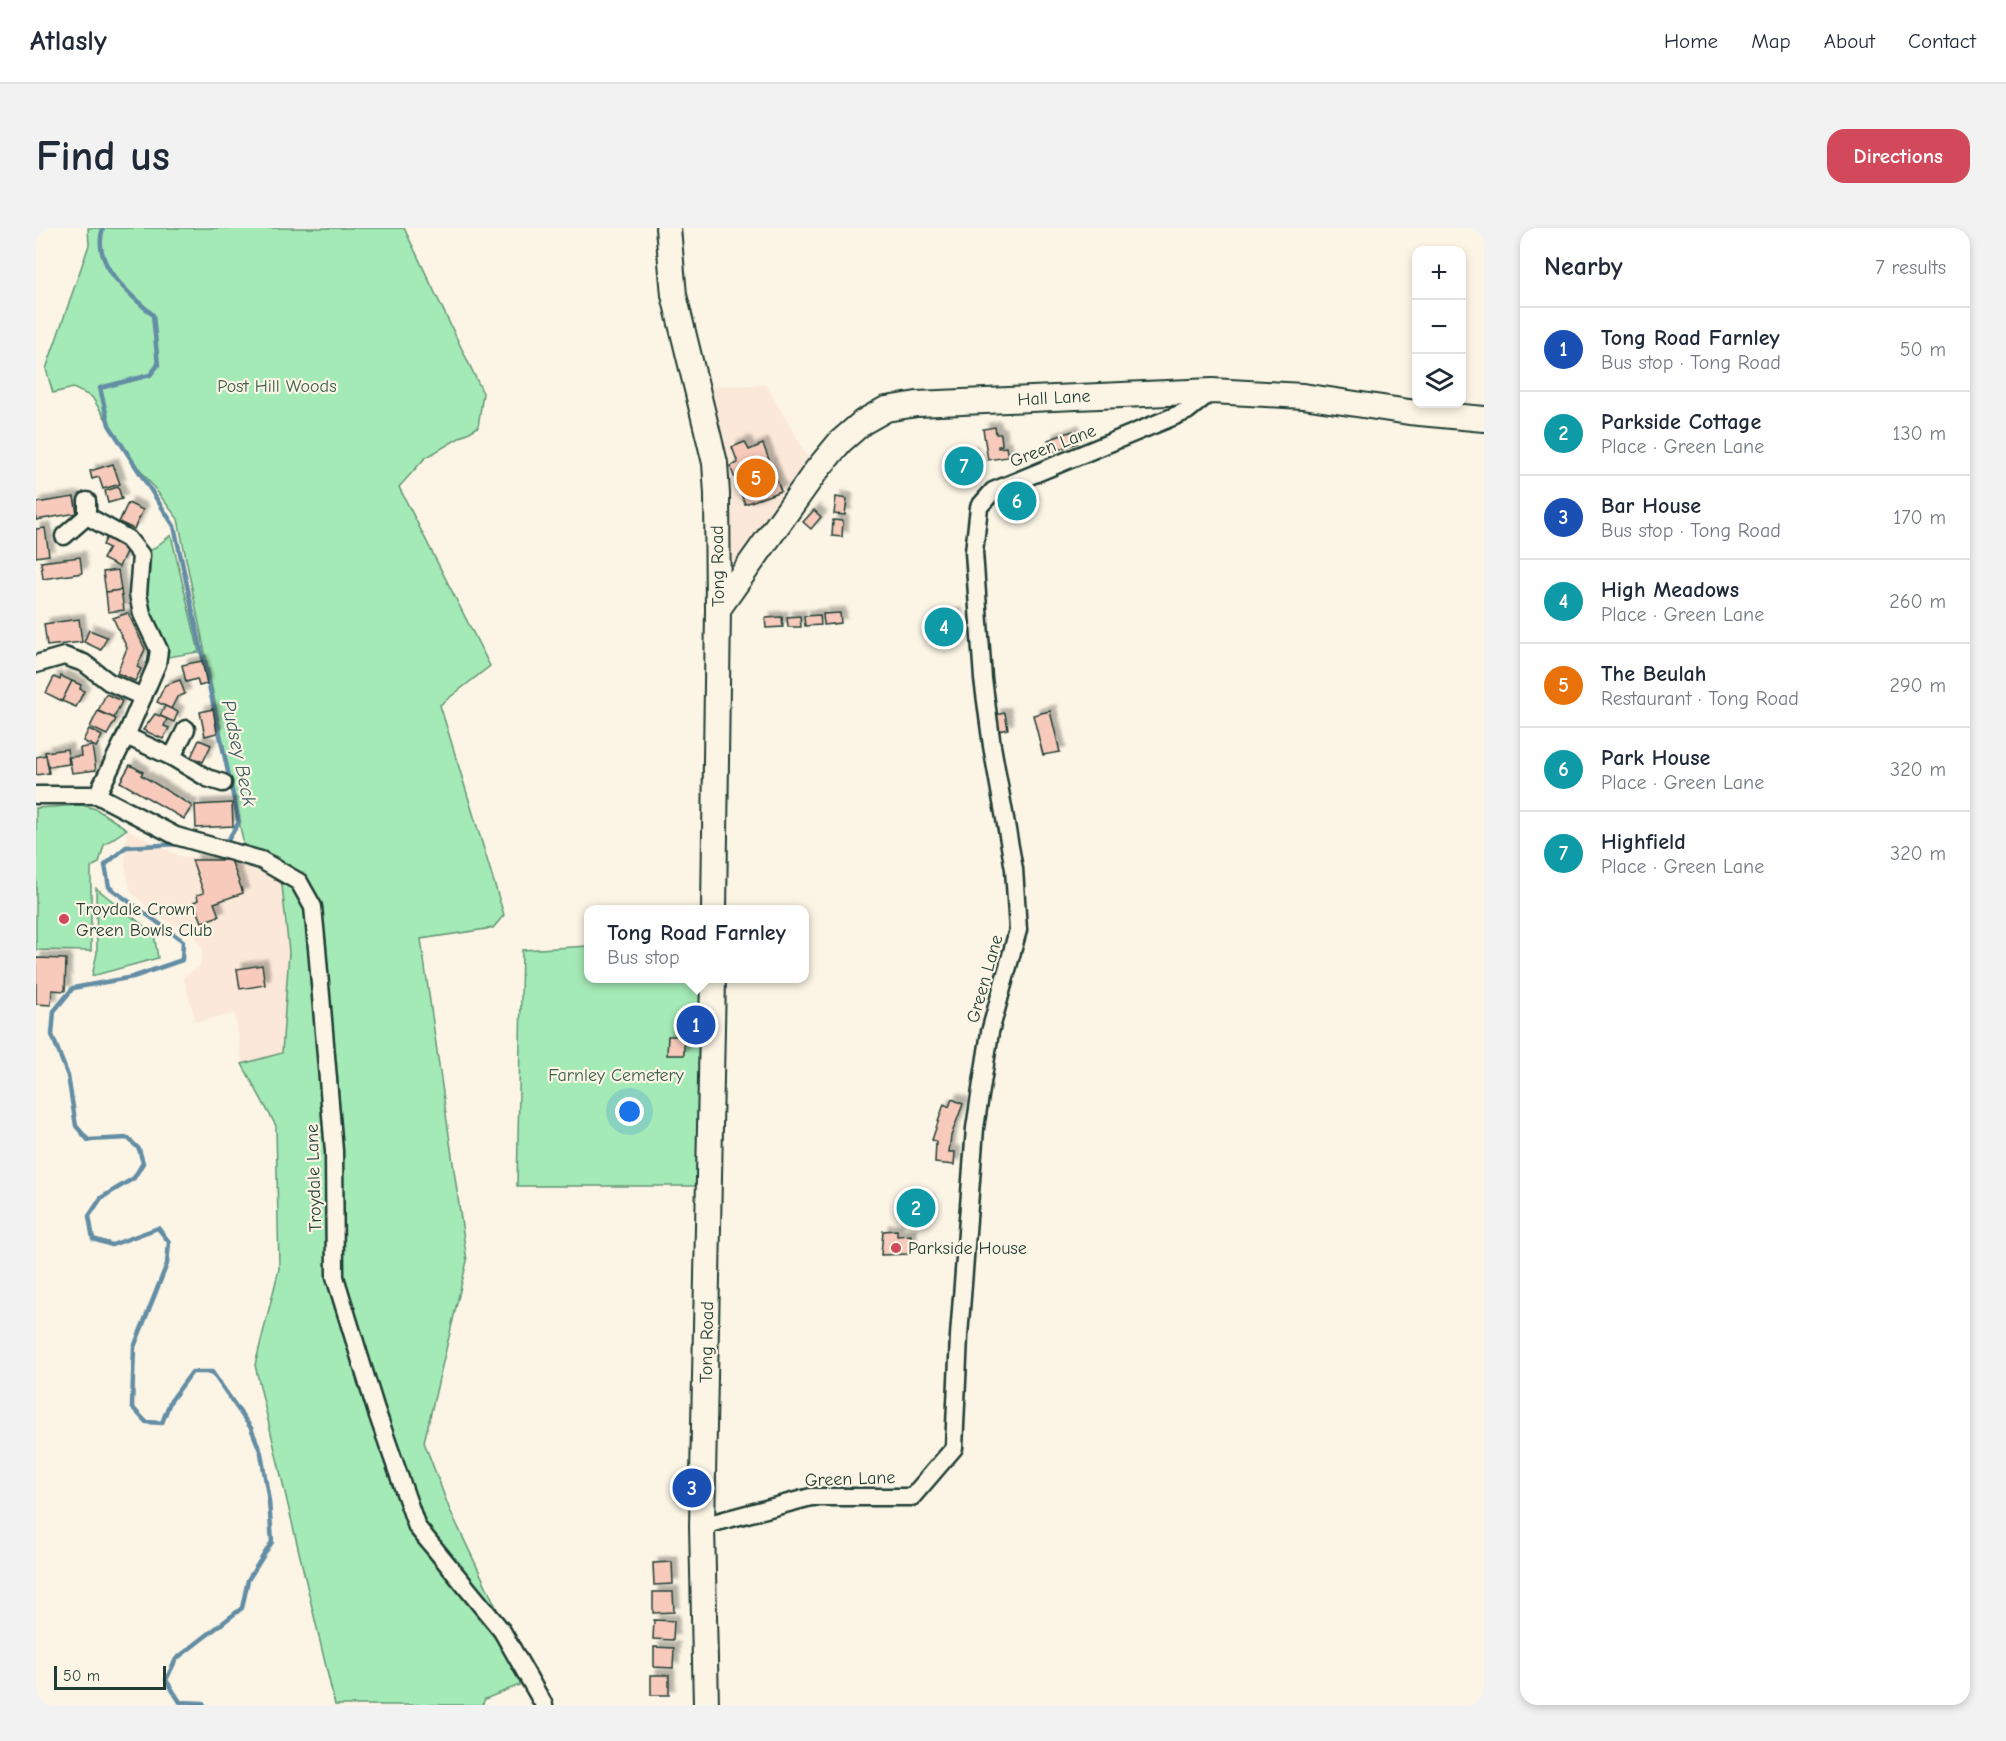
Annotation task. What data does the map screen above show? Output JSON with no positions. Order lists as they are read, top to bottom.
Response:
{
  "streets": {
    "street": [
      "Hall Lane",
      "Green Lane",
      "Tong Road",
      "Troydale Lane"
    ]
  },
  "crossings": [
    ["Hall Lane", "Green Lane"],
    ["Hall Lane", "Tong Road"],
    ["Green Lane", "Tong Road"]
  ],
  "water": ["Pudsey Beck"],
  "parks": ["Post Hill Woods", "Farnley Cemetery"],
  "places": ["Troydale Crown Green Bowls Club", "Parkside House"],
  "scale_bar": "50 m",
  "page": {
    "header": "Atlasly",
    "nav": [
      "Home",
      "Map",
      "About",
      "Contact"
    ],
    "buttons": "Directions",
    "title": "Find us",
    "heading": ["Nearby", "7 results"],
    "map_buttons": ["+", "−"],
    "list": [
      {
        "mark": "1",
        "name": "Tong Road Farnley",
        "note": "Bus stop · Tong Road",
        "value": "50 m"
      },
      {
        "mark": "2",
        "name": "Parkside Cottage",
        "note": "Place · Green Lane",
        "value": "130 m"
      },
      {
        "mark": "3",
        "name": "Bar House",
        "note": "Bus stop · Tong Road",
        "value": "170 m"
      },
      {
        "mark": "4",
        "name": "High Meadows",
        "note": "Place · Green Lane",
        "value": "260 m"
      },
      {
        "mark": "5",
        "name": "The Beulah",
        "note": "Restaurant · Tong Road",
        "value": "290 m"
      },
      {
        "mark": "6",
        "name": "Park House",
        "note": "Place · Green Lane",
        "value": "320 m"
      },
      {
        "mark": "7",
        "name": "Highfield",
        "note": "Place · Green Lane",
        "value": "320 m"
      }
    ],
    "pins": [
      "7",
      "5",
      "6",
      "4",
      "1",
      "2",
      "3"
    ],
    "popup": ["Tong Road Farnley", "Bus stop"],
    "scale": "50 m"
  }
}
